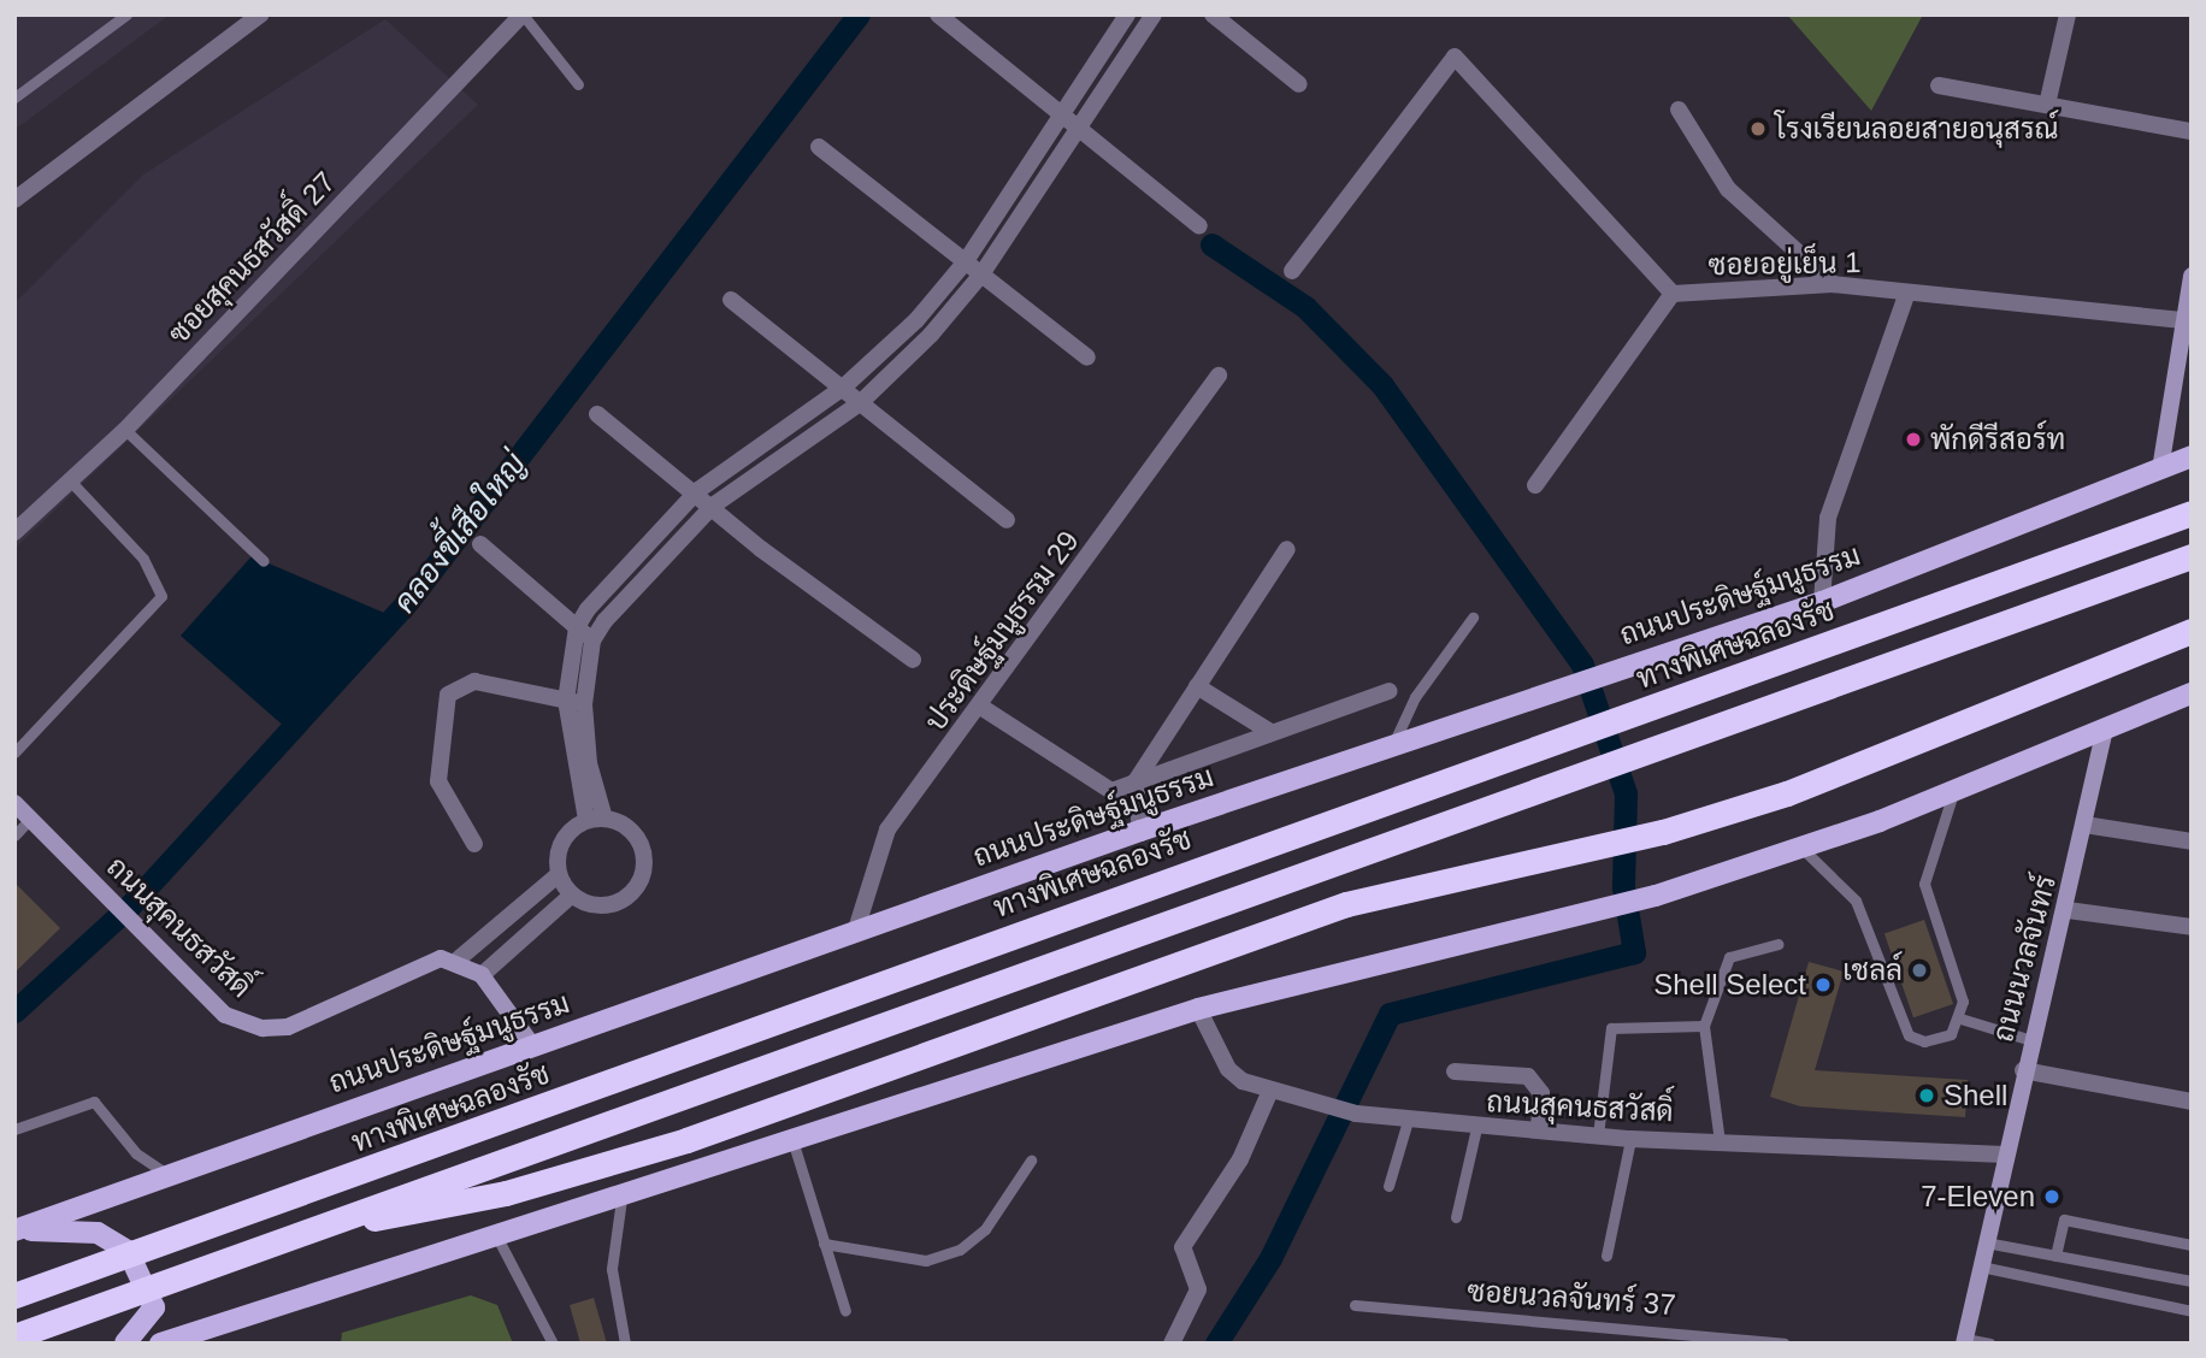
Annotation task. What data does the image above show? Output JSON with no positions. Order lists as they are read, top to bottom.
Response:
{
  "streets": {
    "highway": ["ทางพิเศษฉลองรัช"],
    "main road": ["ถนนประดิษฐ์มนูธรรม", "ถนนสุคนธสวัสดิ์", "ถนนนวลจันทร์"],
    "street": ["ซอยสุคนธสวัสดิ์ 27", "ซอยอยู่เย็น 1", "ประดิษฐ์มนูธรรม 29"],
    "lane": ["ซอยนวลจันทร์ 37"]
  },
  "crossings": [
    ["ถนนประดิษฐ์มนูธรรม", "ประดิษฐ์มนูธรรม 29"],
    ["ถนนสุคนธสวัสดิ์", "ถนนนวลจันทร์"]
  ],
  "water": ["คลองขี้เสือใหญ่"],
  "places": [
    "โรงเรียนลอยสายอนุสรณ์",
    "พักดีรีสอร์ท",
    "เชลล์",
    "Shell Select",
    "Shell",
    "7-Eleven"
  ]
}
